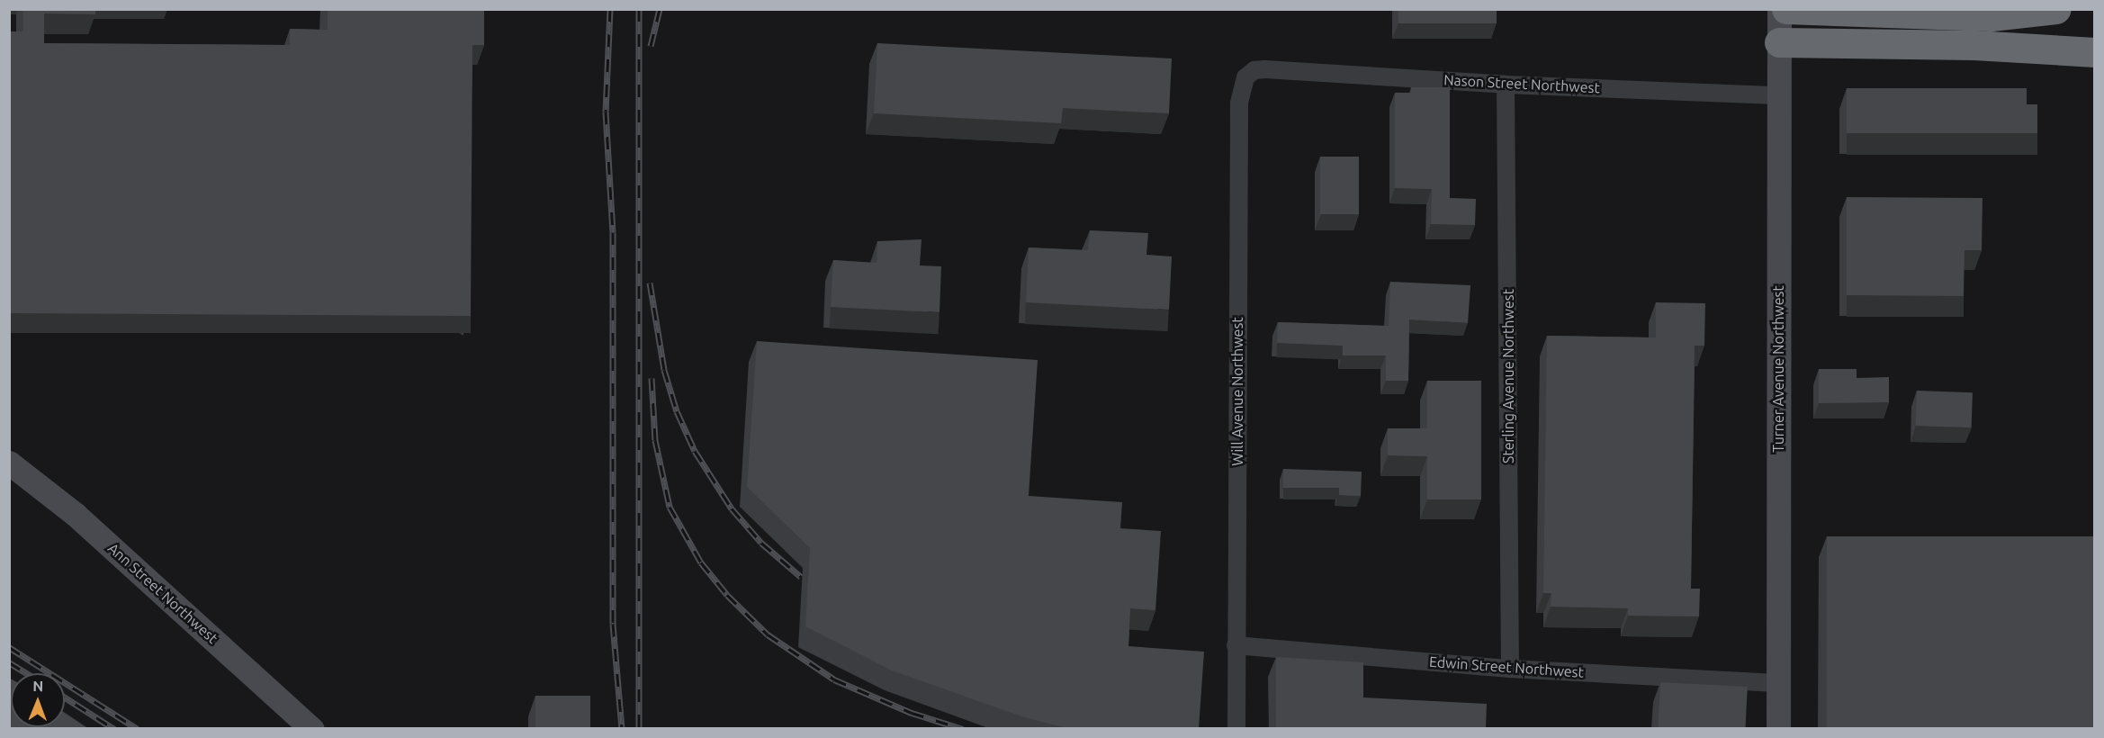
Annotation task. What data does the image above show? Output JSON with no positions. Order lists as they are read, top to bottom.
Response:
{
  "streets": {
    "street": [
      "Nason Street Northwest",
      "Turner Avenue Northwest",
      "Sterling Avenue Northwest",
      "Will Avenue Northwest",
      "Ann Street Northwest",
      "Edwin Street Northwest"
    ]
  },
  "crossings": [
    ["Nason Street Northwest", "Turner Avenue Northwest"],
    ["Nason Street Northwest", "Sterling Avenue Northwest"],
    ["Nason Street Northwest", "Will Avenue Northwest"],
    ["Turner Avenue Northwest", "Edwin Street Northwest"],
    ["Sterling Avenue Northwest", "Edwin Street Northwest"],
    ["Will Avenue Northwest", "Edwin Street Northwest"]
  ],
  "north": "top"
}
